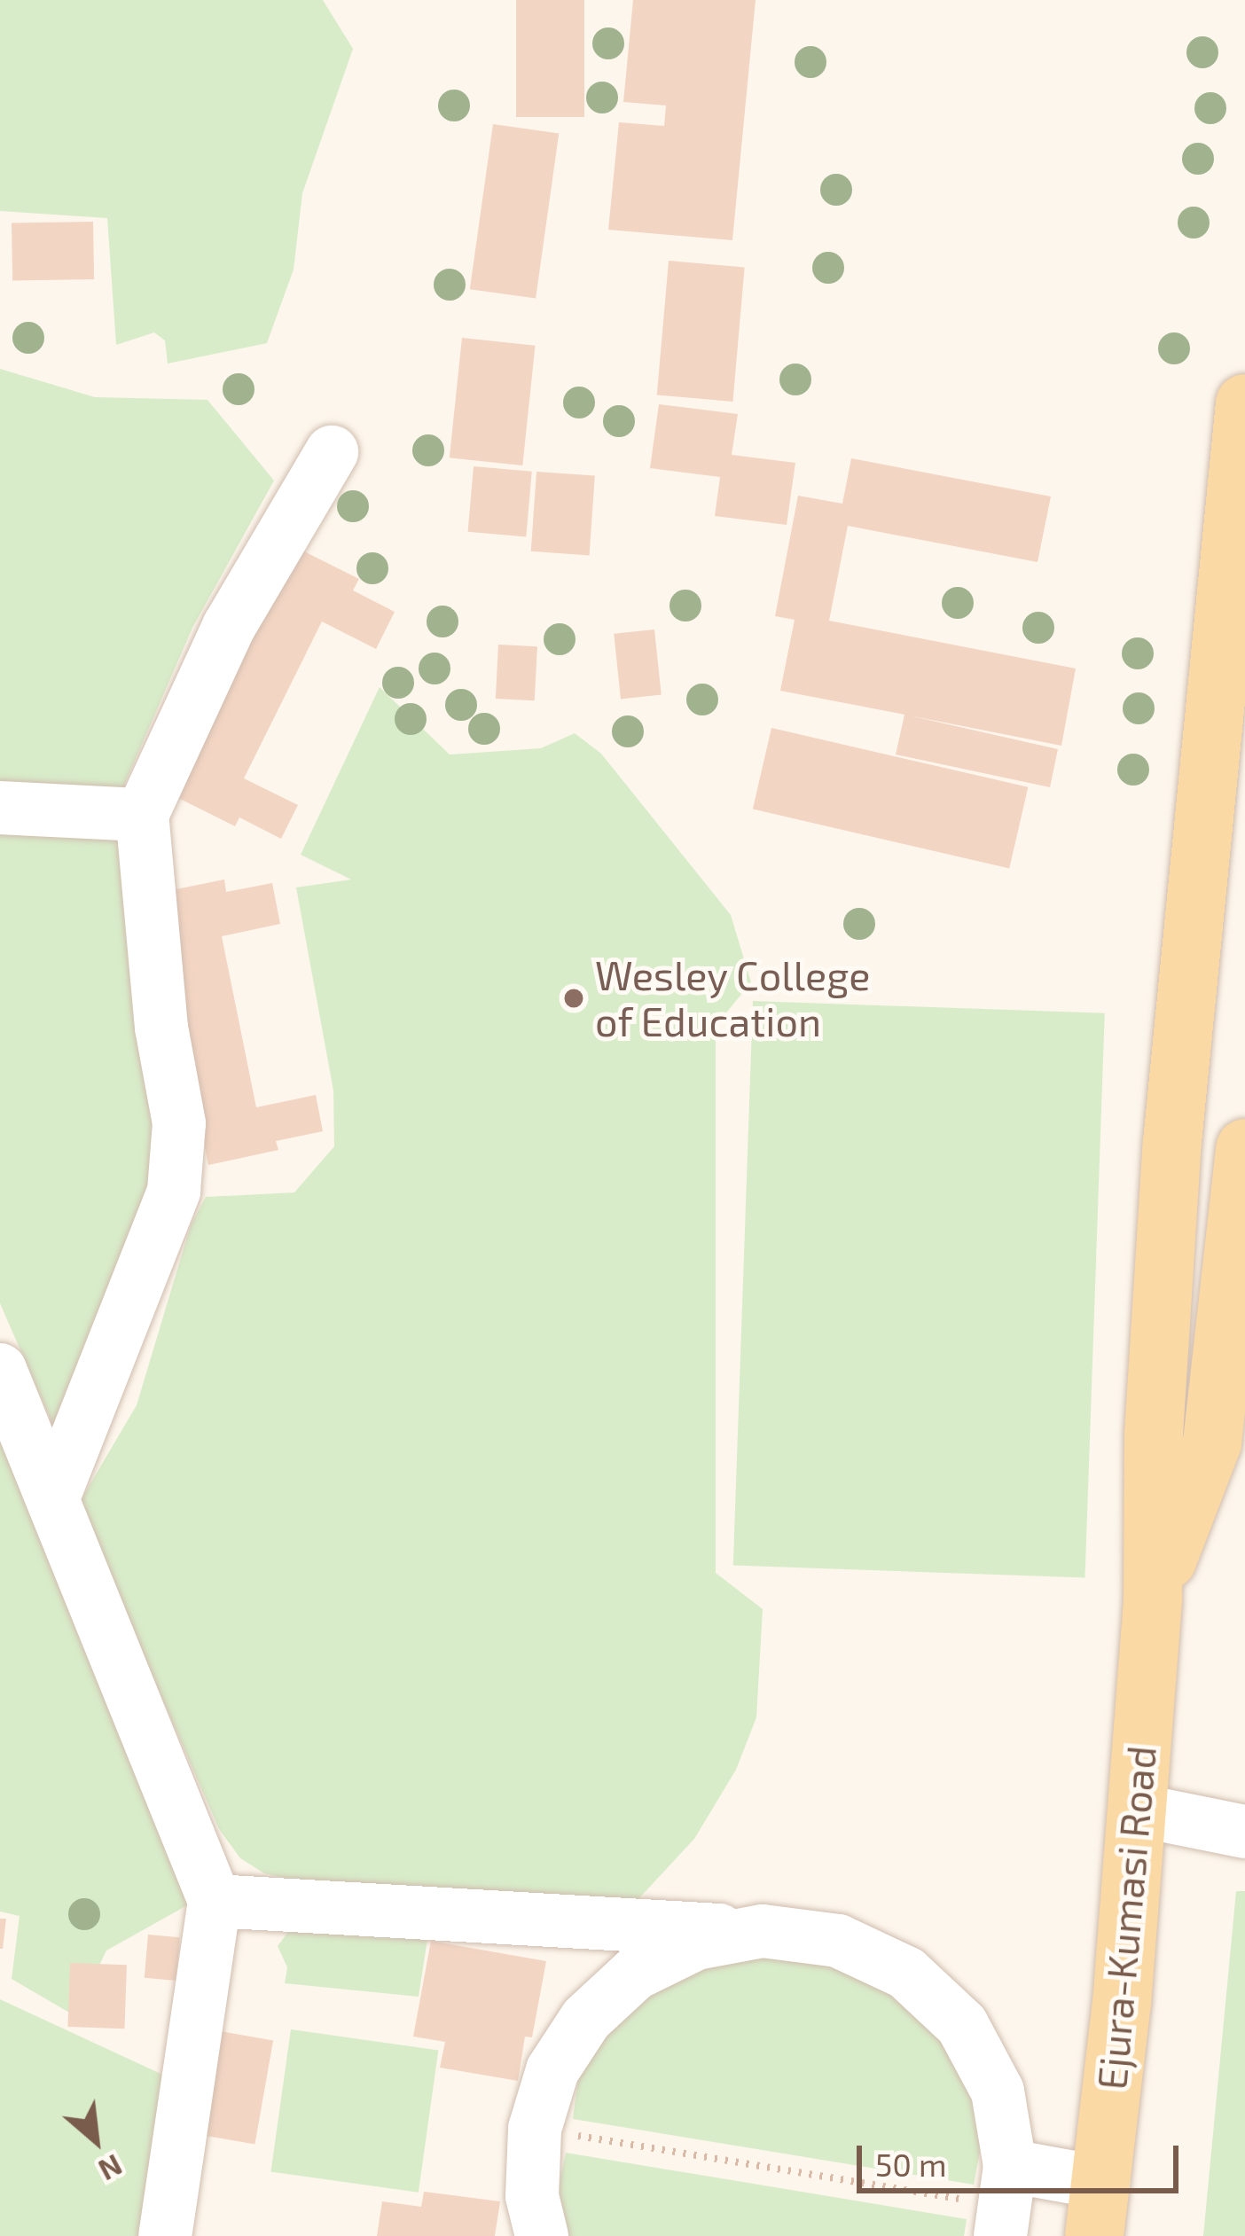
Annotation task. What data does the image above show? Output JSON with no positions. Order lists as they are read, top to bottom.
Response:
{
  "streets": {
    "main road": ["Ejura-Kumasi Road"]
  },
  "places": ["Wesley College of Education"],
  "scale_bar": "50 m",
  "north": "bottom right"
}
